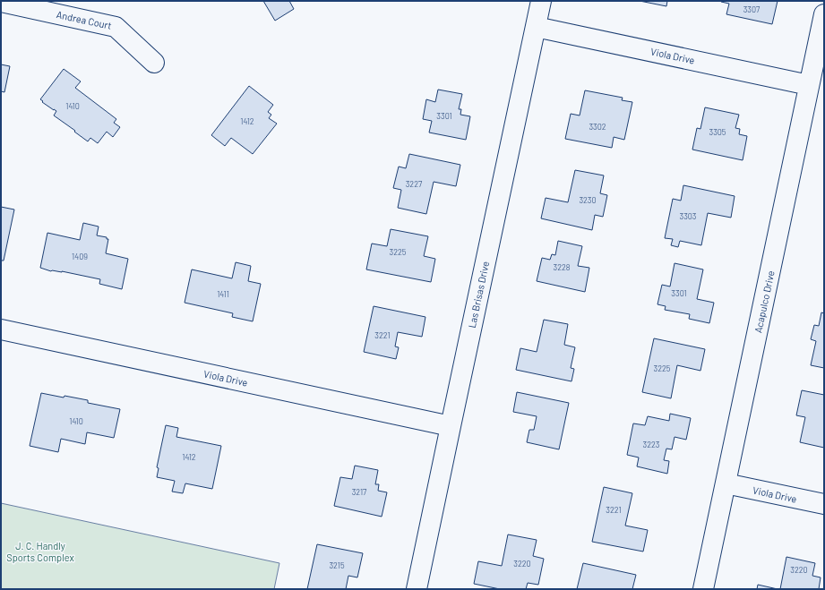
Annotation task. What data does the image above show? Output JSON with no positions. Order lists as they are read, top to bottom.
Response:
{
  "streets": {
    "street": [
      "Andrea Court",
      "Viola Drive",
      "Las Brisas Drive",
      "Acapulco Drive"
    ]
  },
  "crossings": [
    ["Viola Drive", "Las Brisas Drive"],
    ["Viola Drive", "Acapulco Drive"]
  ],
  "parks": ["J. C. Handly Sports Complex"],
  "house_numbers": [
    "3307",
    "1410",
    "3301",
    "1412",
    "3302",
    "3305",
    "3227",
    "3230",
    "3303",
    "3225",
    "1409",
    "3228",
    "3301",
    "1411",
    "3221",
    "3225",
    "1410",
    "3223",
    "1412",
    "3217",
    "3221",
    "3220",
    "3215",
    "3220"
  ]
}
